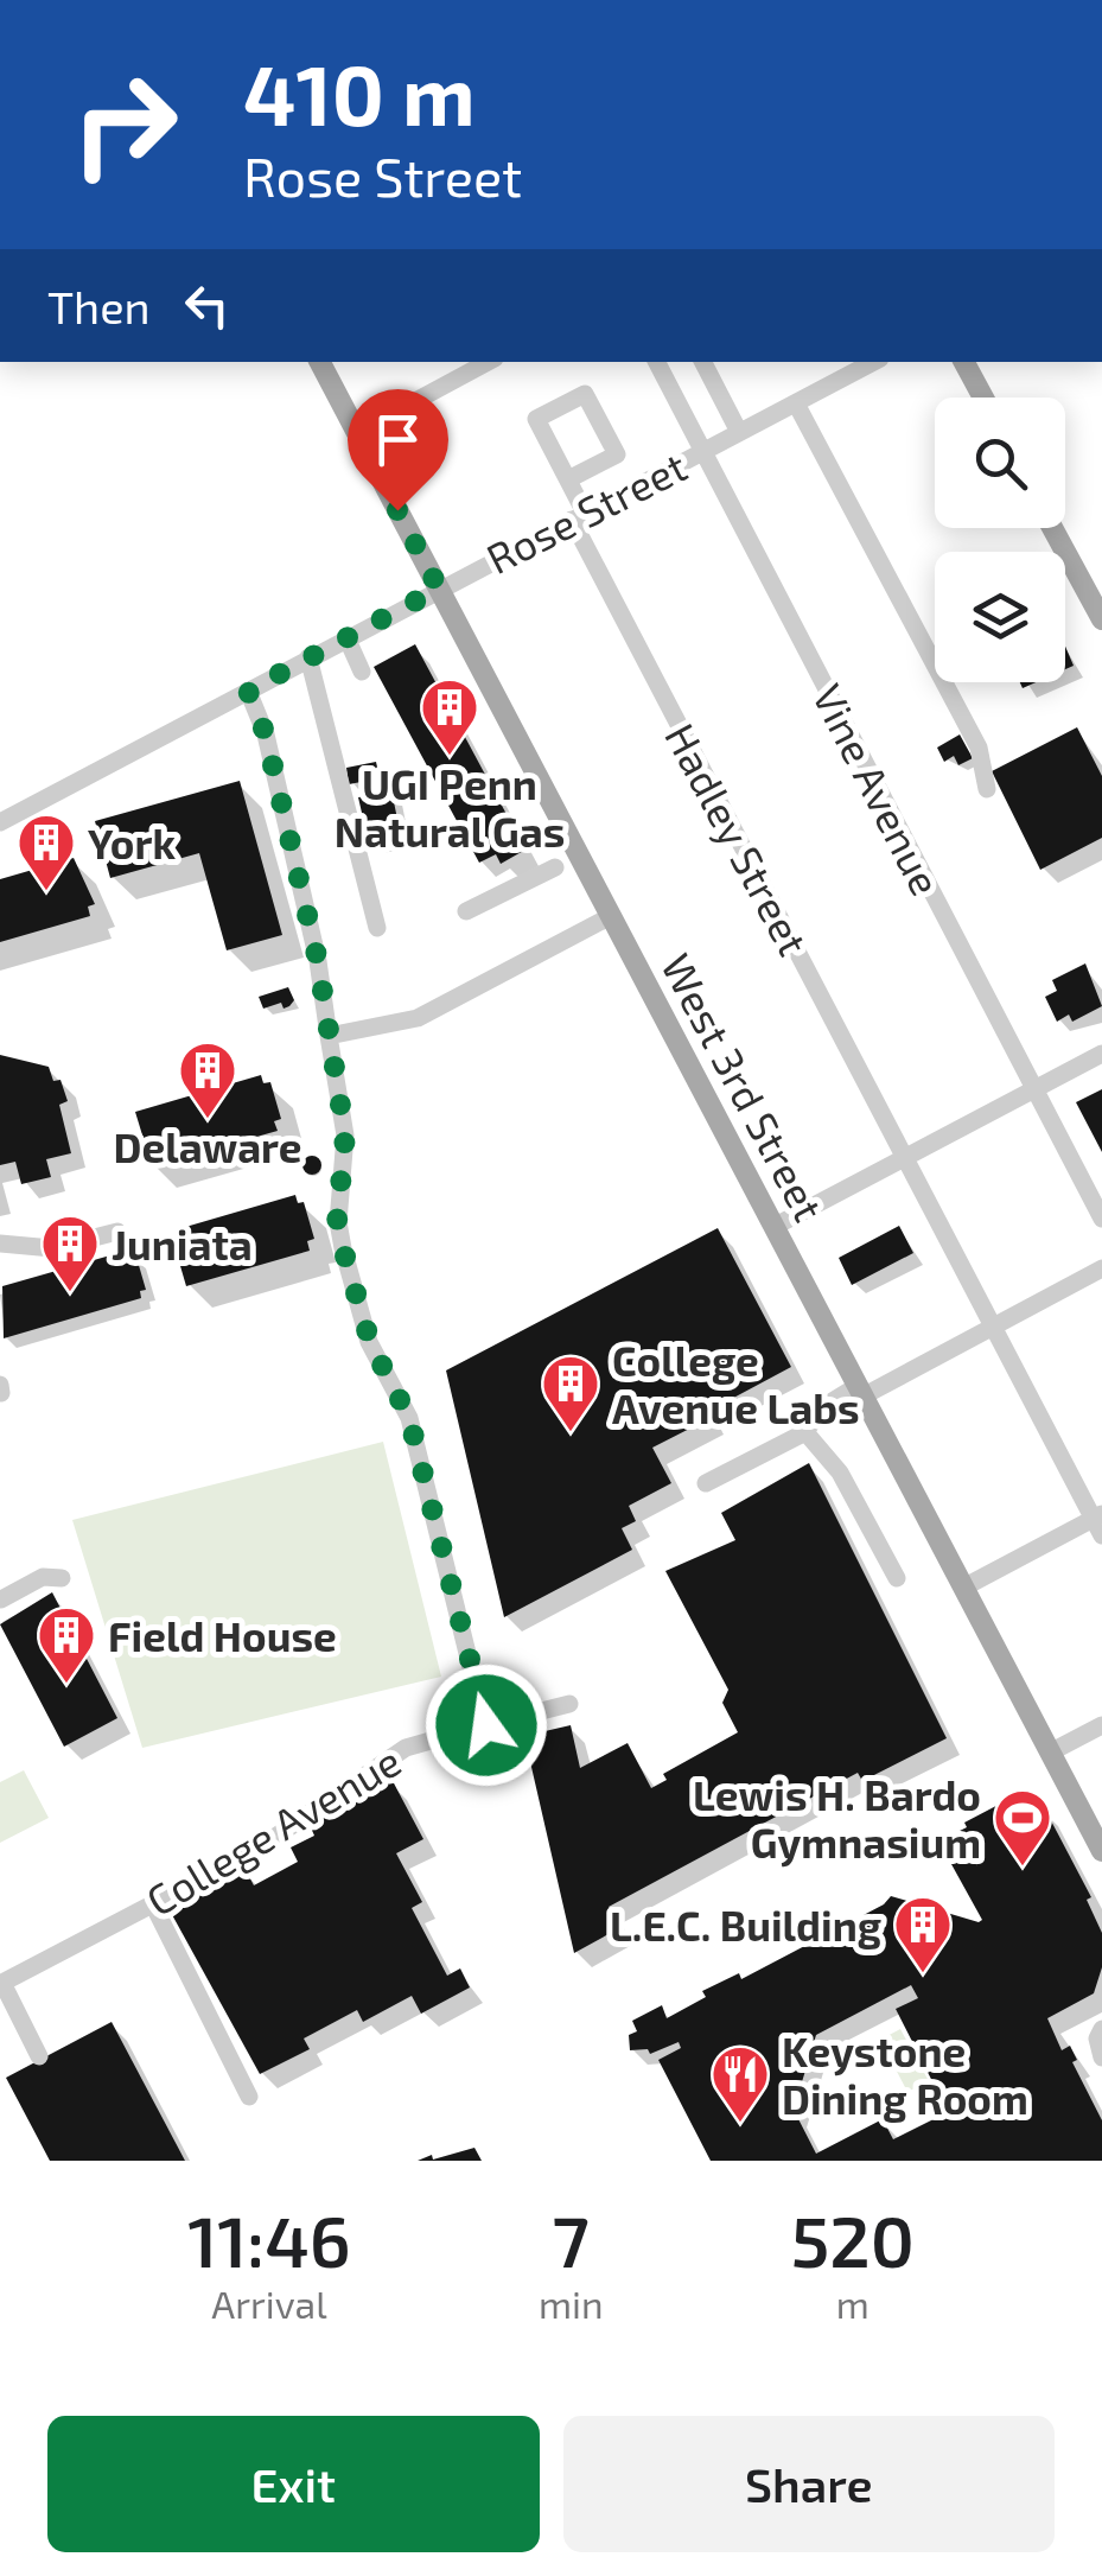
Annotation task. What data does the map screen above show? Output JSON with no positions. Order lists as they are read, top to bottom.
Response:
{
  "streets": {
    "main road": ["West 3rd Street"],
    "street": [
      "Rose Street",
      "Vine Avenue",
      "Hadley Street",
      "College Avenue"
    ]
  },
  "crossings": [
    ["Rose Street", "Vine Avenue"],
    ["Rose Street", "Hadley Street"],
    ["Rose Street", "West 3rd Street"]
  ],
  "places": {
    "building": [
      "UGI Penn Natural Gas",
      "York",
      "Delaware",
      "Juniata",
      "College Avenue Labs",
      "Field House",
      "L.E.C. Building"
    ],
    "sports": ["Lewis H. Bardo Gymnasium"],
    "restaurant": ["Keystone Dining Room"]
  },
  "page": {
    "turn": ["410 m", "Rose Street"],
    "then": "Then",
    "eta": [
      "11:46",
      "Arrival",
      "7",
      "min",
      "520",
      "m"
    ],
    "buttons": ["Exit", "Share"]
  }
}
